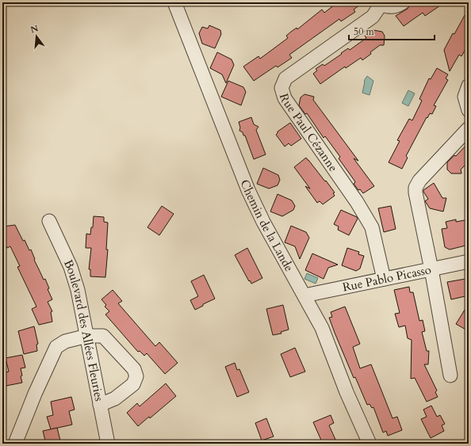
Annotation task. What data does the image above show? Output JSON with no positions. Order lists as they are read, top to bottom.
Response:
{
  "streets": {
    "street": [
      "Rue Paul Cézanne",
      "Chemin de la Lande",
      "Rue Pablo Picasso",
      "Boulevard des Allées Fleuries"
    ]
  },
  "crossings": [
    ["Rue Paul Cézanne", "Rue Pablo Picasso"],
    ["Chemin de la Lande", "Rue Pablo Picasso"]
  ],
  "scale_bar": "50 m",
  "north": "top"
}
